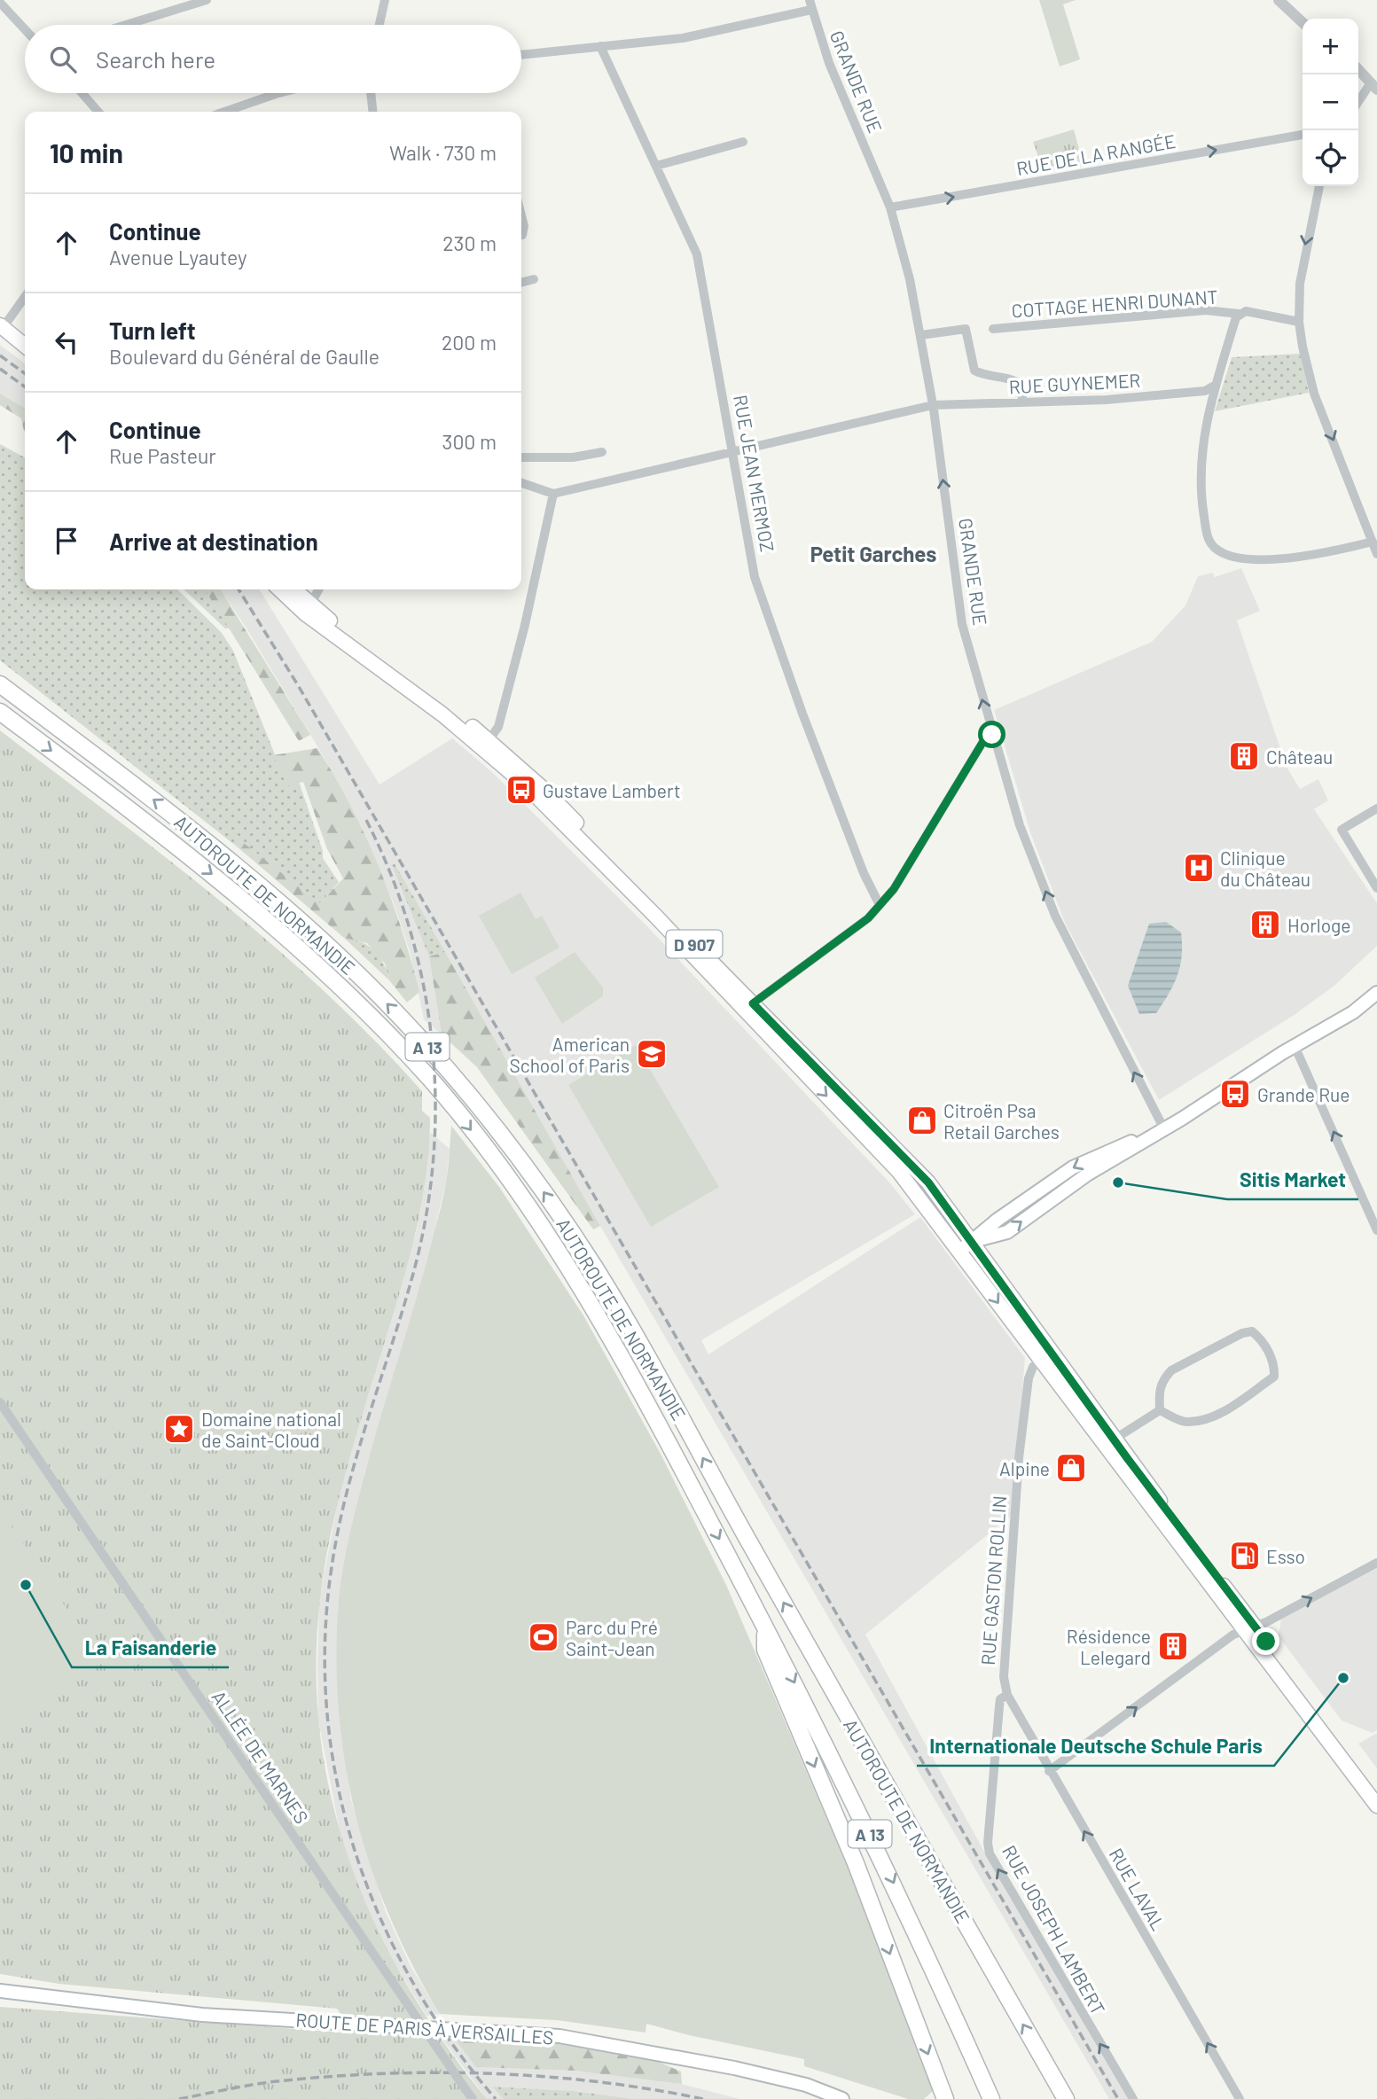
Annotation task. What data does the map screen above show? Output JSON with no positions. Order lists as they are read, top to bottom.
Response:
{
  "streets": {
    "highway": ["AUTOROUTE DE NORMANDIE", "A 13"],
    "main road": ["D 907", "ROUTE DE PARIS À VERSAILLES"],
    "street": [
      "GRANDE RUE",
      "RUE DE LA RANGÉE",
      "COTTAGE HENRI DUNANT",
      "RUE GUYNEMER",
      "RUE JEAN MERMOZ",
      "RUE GASTON ROLLIN",
      "ALLÉE DE MARNES",
      "RUE LAVAL",
      "RUE JOSEPH LAMBERT"
    ]
  },
  "crossings": [
    ["GRANDE RUE", "RUE DE LA RANGÉE"],
    ["GRANDE RUE", "RUE GUYNEMER"],
    ["RUE GUYNEMER", "RUE JEAN MERMOZ"],
    ["D 907", "RUE GASTON ROLLIN"],
    ["RUE GASTON ROLLIN", "RUE LAVAL"],
    ["RUE GASTON ROLLIN", "RUE JOSEPH LAMBERT"],
    ["RUE LAVAL", "RUE JOSEPH LAMBERT"]
  ],
  "one_way": [
    "GRANDE RUE",
    "RUE DE LA RANGÉE",
    "RUE LAVAL",
    "RUE JOSEPH LAMBERT"
  ],
  "districts": ["Petit Garches"],
  "places": {
    "building": ["Château", "Horloge", "Résidence Lelegard"],
    "bus stop": ["Gustave Lambert", "Grande Rue"],
    "hospital": ["Clinique du Château"],
    "school or university": ["American School of Paris"],
    "shop": ["Citroën Psa Retail Garches", "Alpine"],
    "other": ["Sitis Market", "La Faisanderie", "Internationale Deutsche Schule Paris"],
    "place": ["Domaine national de Saint-Cloud"],
    "fuel station": ["Esso"],
    "sports": ["Parc du Pré Saint-Jean"]
  },
  "page": {
    "map_buttons": ["+", "−"],
    "search": "Search here",
    "heading": ["10 min", "Walk · 730 m"],
    "list": [
      ["Continue", "Avenue Lyautey", "230 m"],
      ["Turn left", "Boulevard du Général de Gaulle", "200 m"],
      ["Continue", "Rue Pasteur", "300 m"],
      "Arrive at destination"
    ]
  }
}
